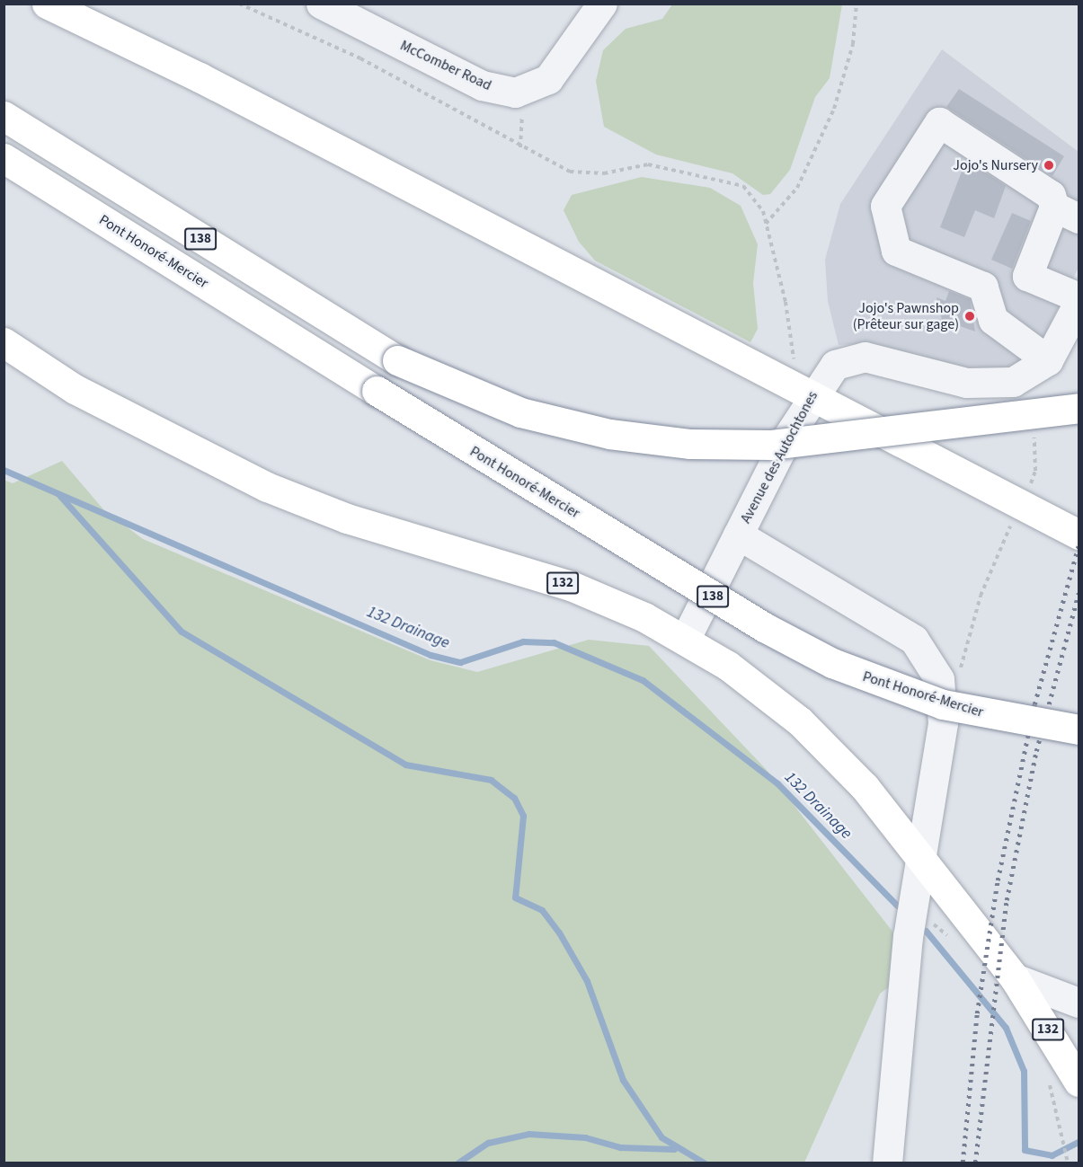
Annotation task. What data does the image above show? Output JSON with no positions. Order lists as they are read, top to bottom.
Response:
{
  "streets": {
    "highway": ["138", "Pont Honoré-Mercier", "132"],
    "street": ["McComber Road", "Avenue des Autochtones"]
  },
  "crossings": [
    ["Avenue des Autochtones", "132"]
  ],
  "water": ["132 Drainage"],
  "places": ["Jojo's Nursery", "Jojo's Pawnshop (Prêteur sur gage)"]
}
